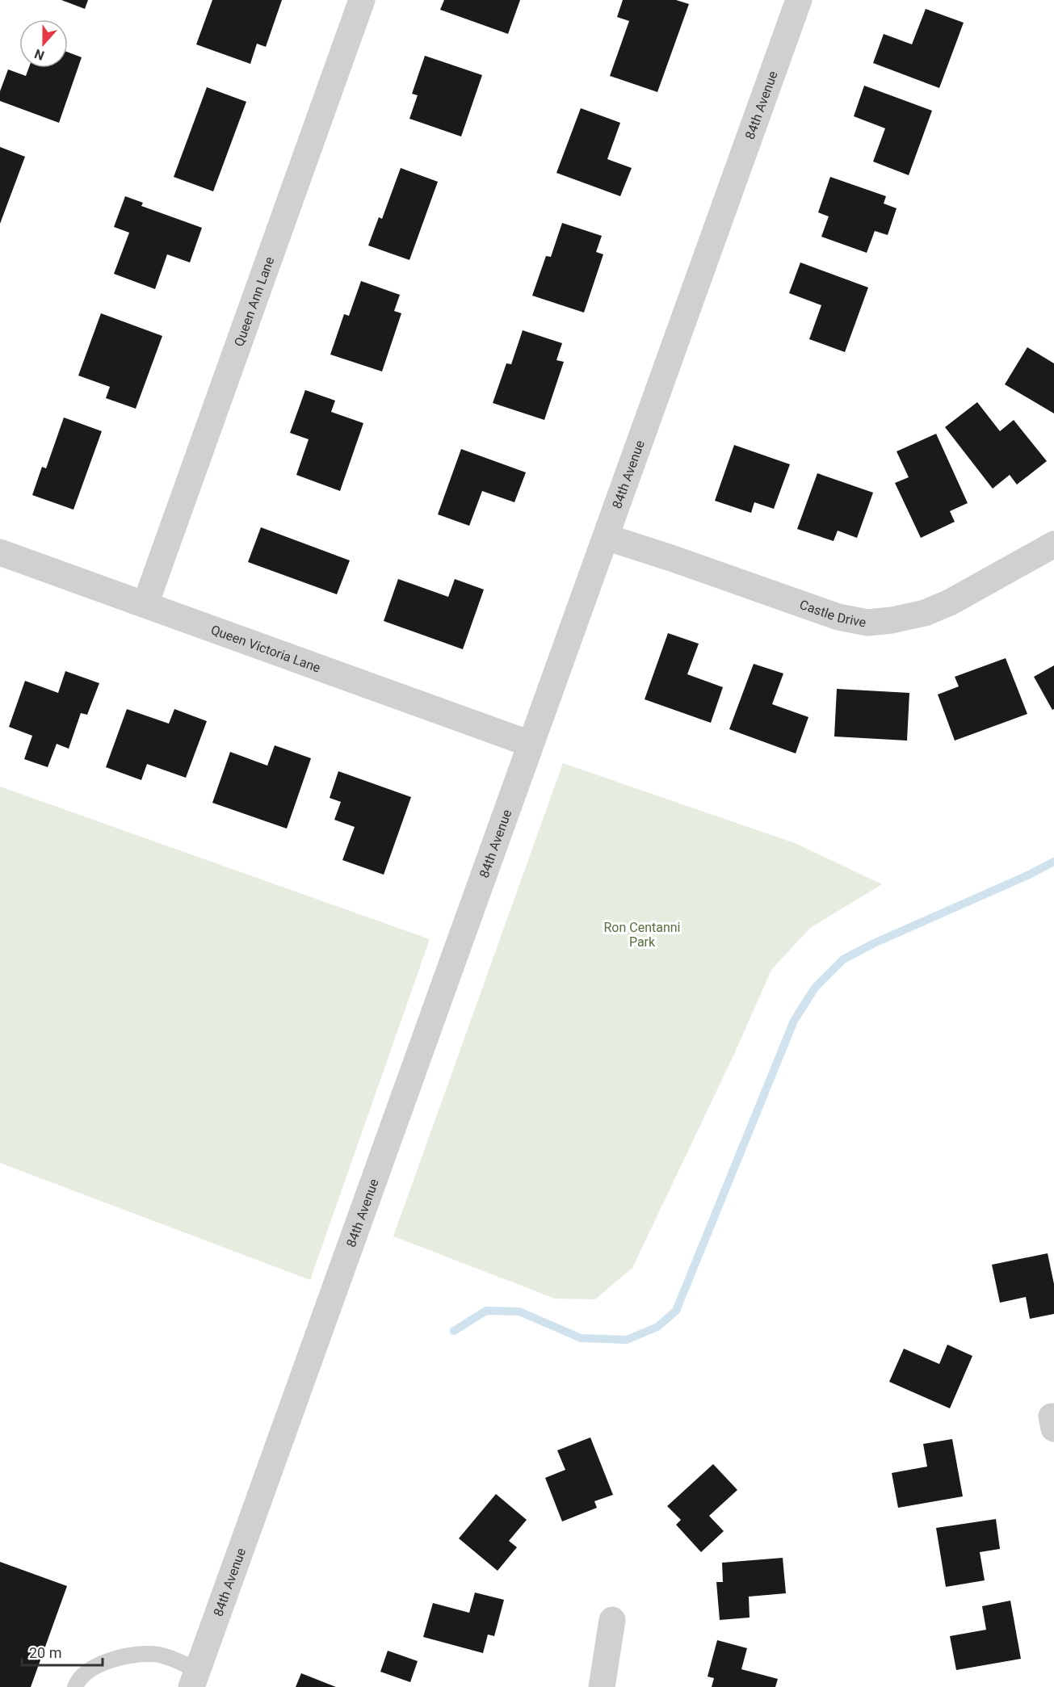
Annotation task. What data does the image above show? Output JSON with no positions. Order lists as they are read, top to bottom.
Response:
{
  "streets": {
    "street": [
      "84th Avenue",
      "Queen Ann Lane",
      "Castle Drive",
      "Queen Victoria Lane"
    ]
  },
  "crossings": [
    ["84th Avenue", "Castle Drive"],
    ["84th Avenue", "Queen Victoria Lane"],
    ["Queen Ann Lane", "Queen Victoria Lane"]
  ],
  "parks": ["Ron Centanni Park"],
  "scale_bar": "20 m",
  "north": "bottom"
}
